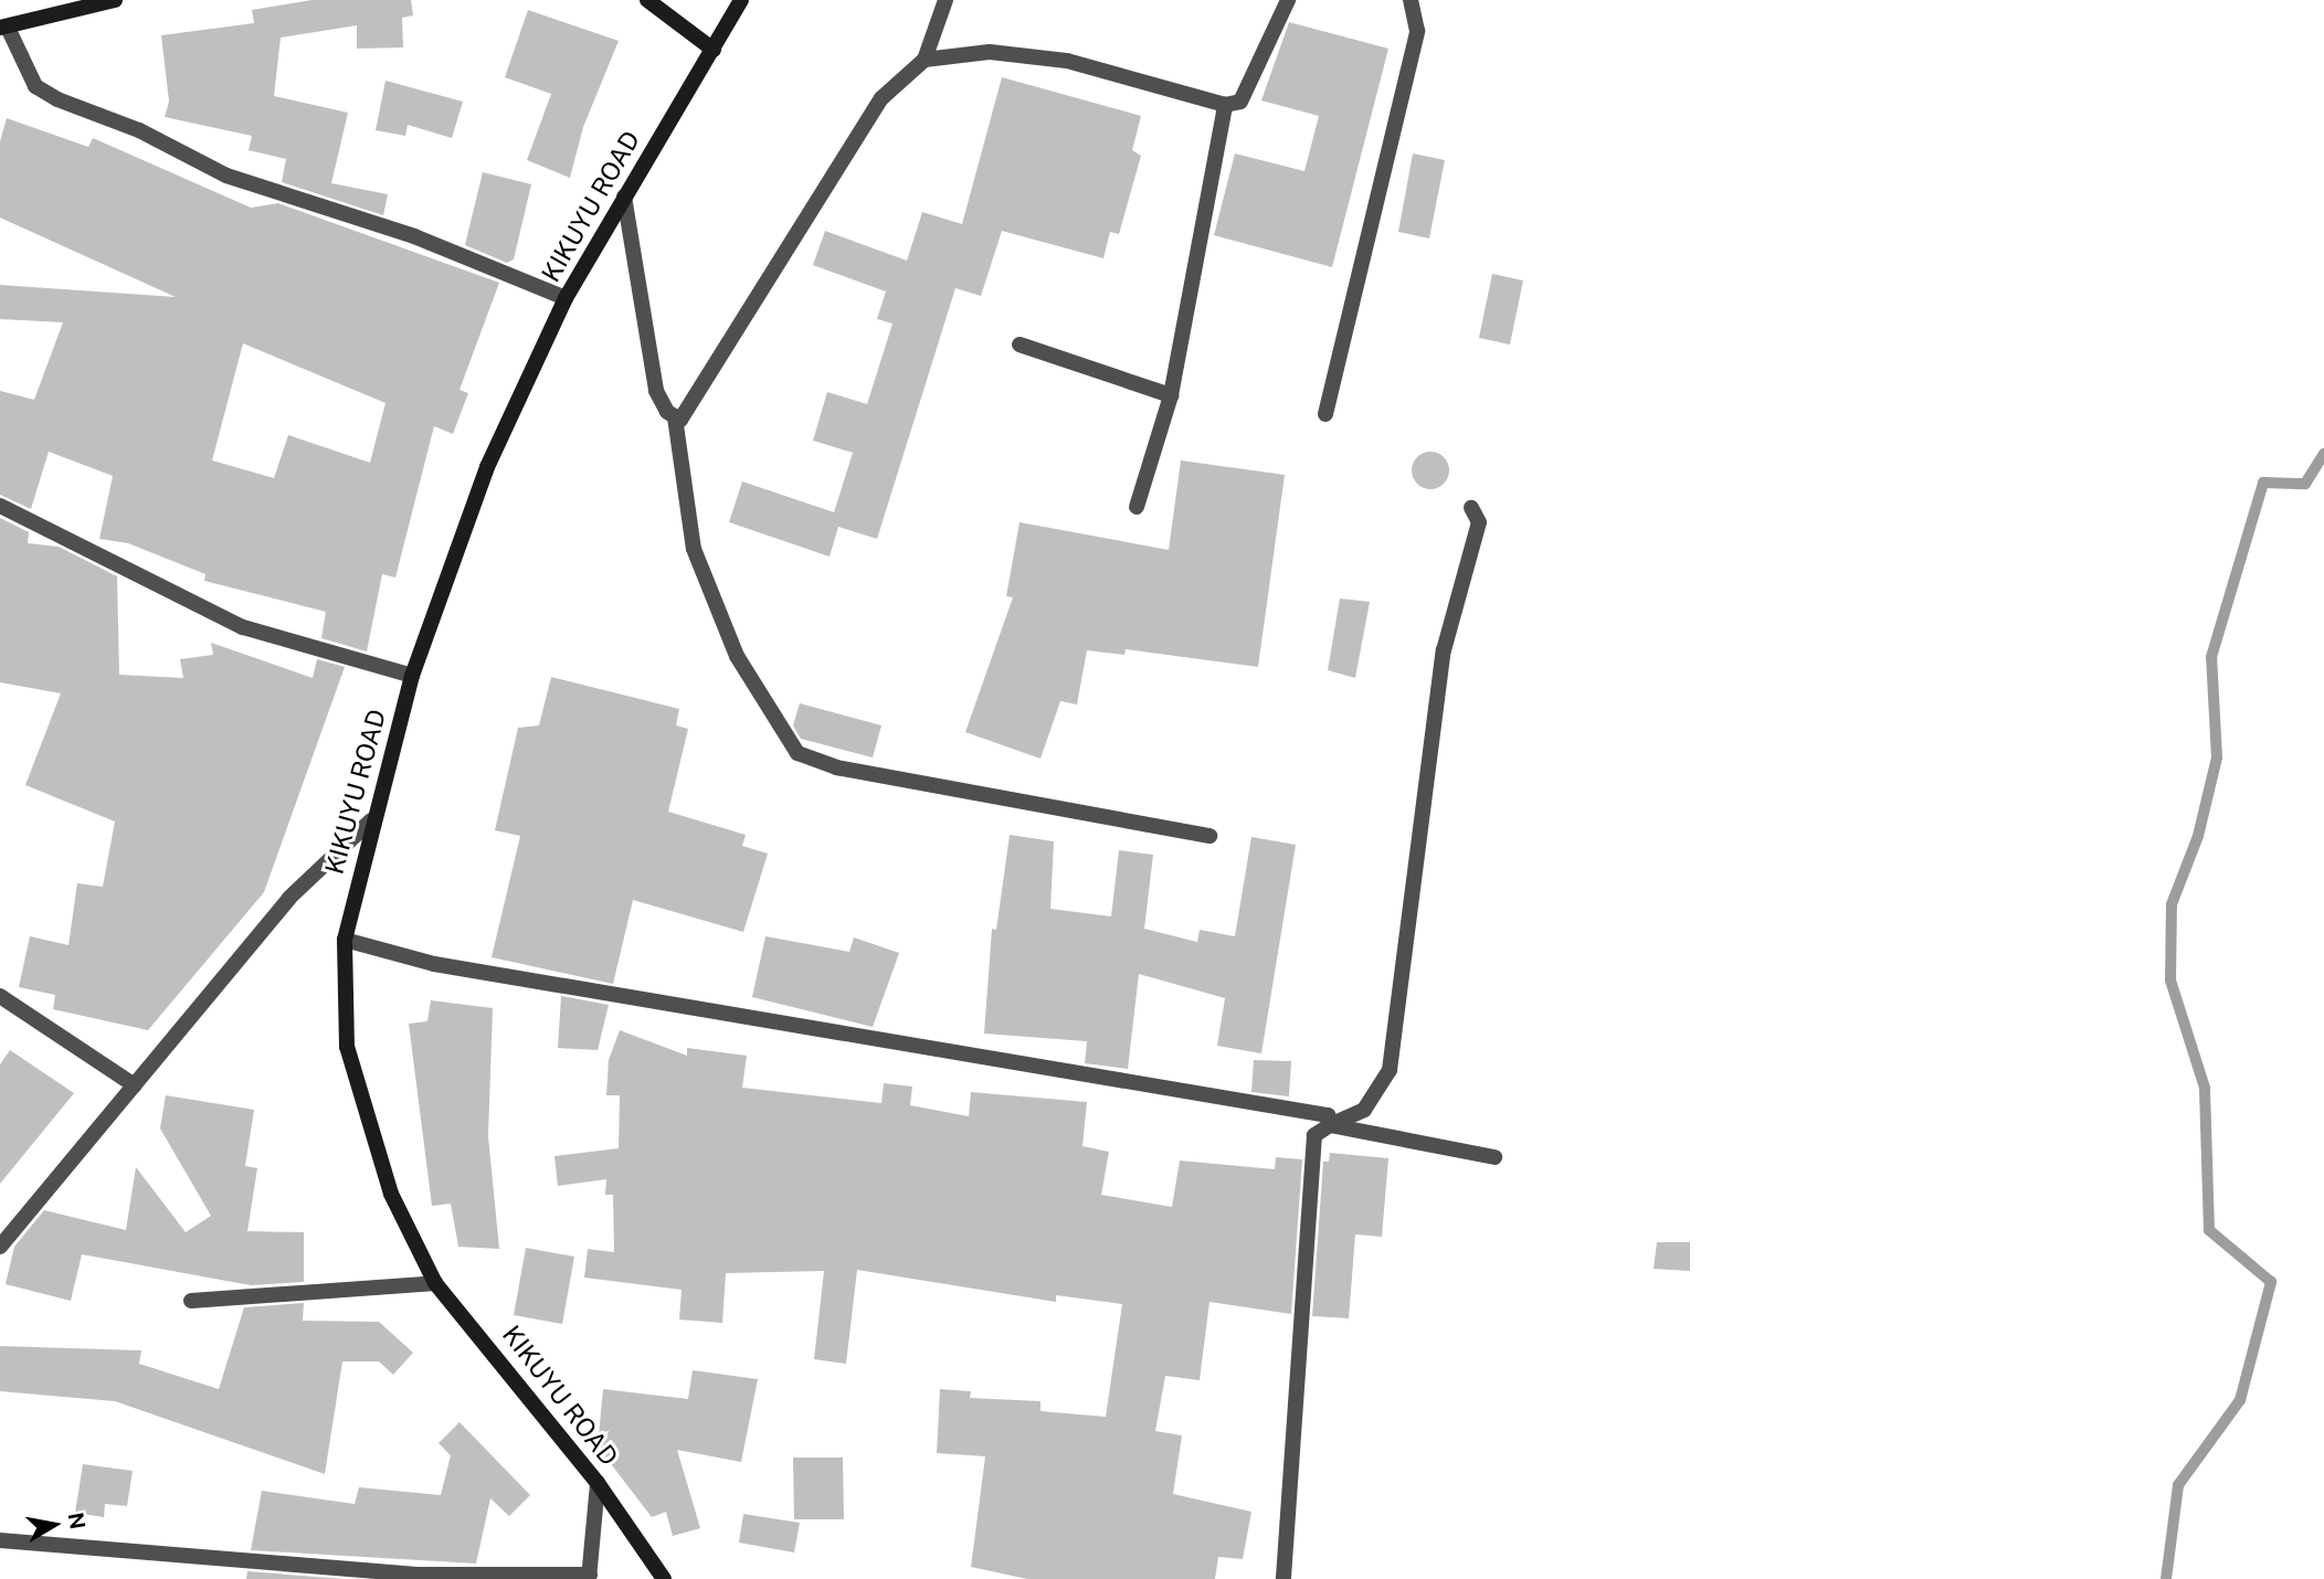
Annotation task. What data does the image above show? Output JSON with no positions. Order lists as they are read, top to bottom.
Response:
{
  "streets": {
    "main road": ["KIKUYU ROAD"]
  },
  "north": "right"
}
